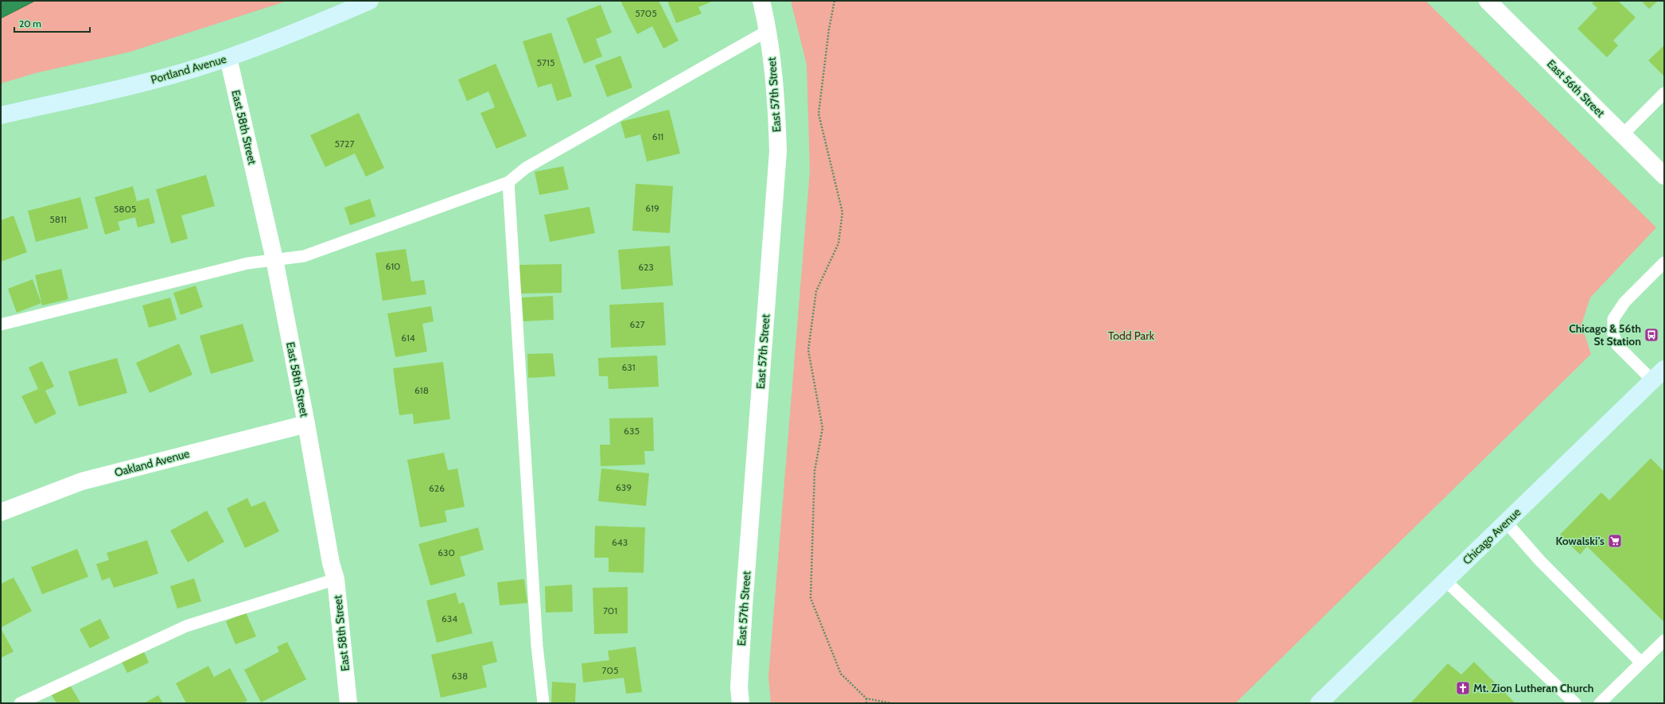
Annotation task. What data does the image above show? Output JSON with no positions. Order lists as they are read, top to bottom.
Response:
{
  "streets": {
    "street": [
      "Portland Avenue",
      "East 56th Street",
      "East 57th Street",
      "East 58th Street",
      "Oakland Avenue",
      "Chicago Avenue"
    ]
  },
  "crossings": [
    ["Portland Avenue", "East 58th Street"],
    ["East 58th Street", "Oakland Avenue"]
  ],
  "parks": ["Todd Park"],
  "places": {
    "bus stop": ["Chicago & 56th St Station"],
    "supermarket": ["Kowalski's"],
    "church": ["Mt. Zion Lutheran Church"]
  },
  "house_numbers": [
    "5705",
    "5715",
    "611",
    "5727",
    "619",
    "5805",
    "5811",
    "610",
    "623",
    "627",
    "614",
    "631",
    "618",
    "635",
    "639",
    "626",
    "643",
    "630",
    "701",
    "634",
    "705",
    "638"
  ],
  "scale_bar": "20 m"
}
